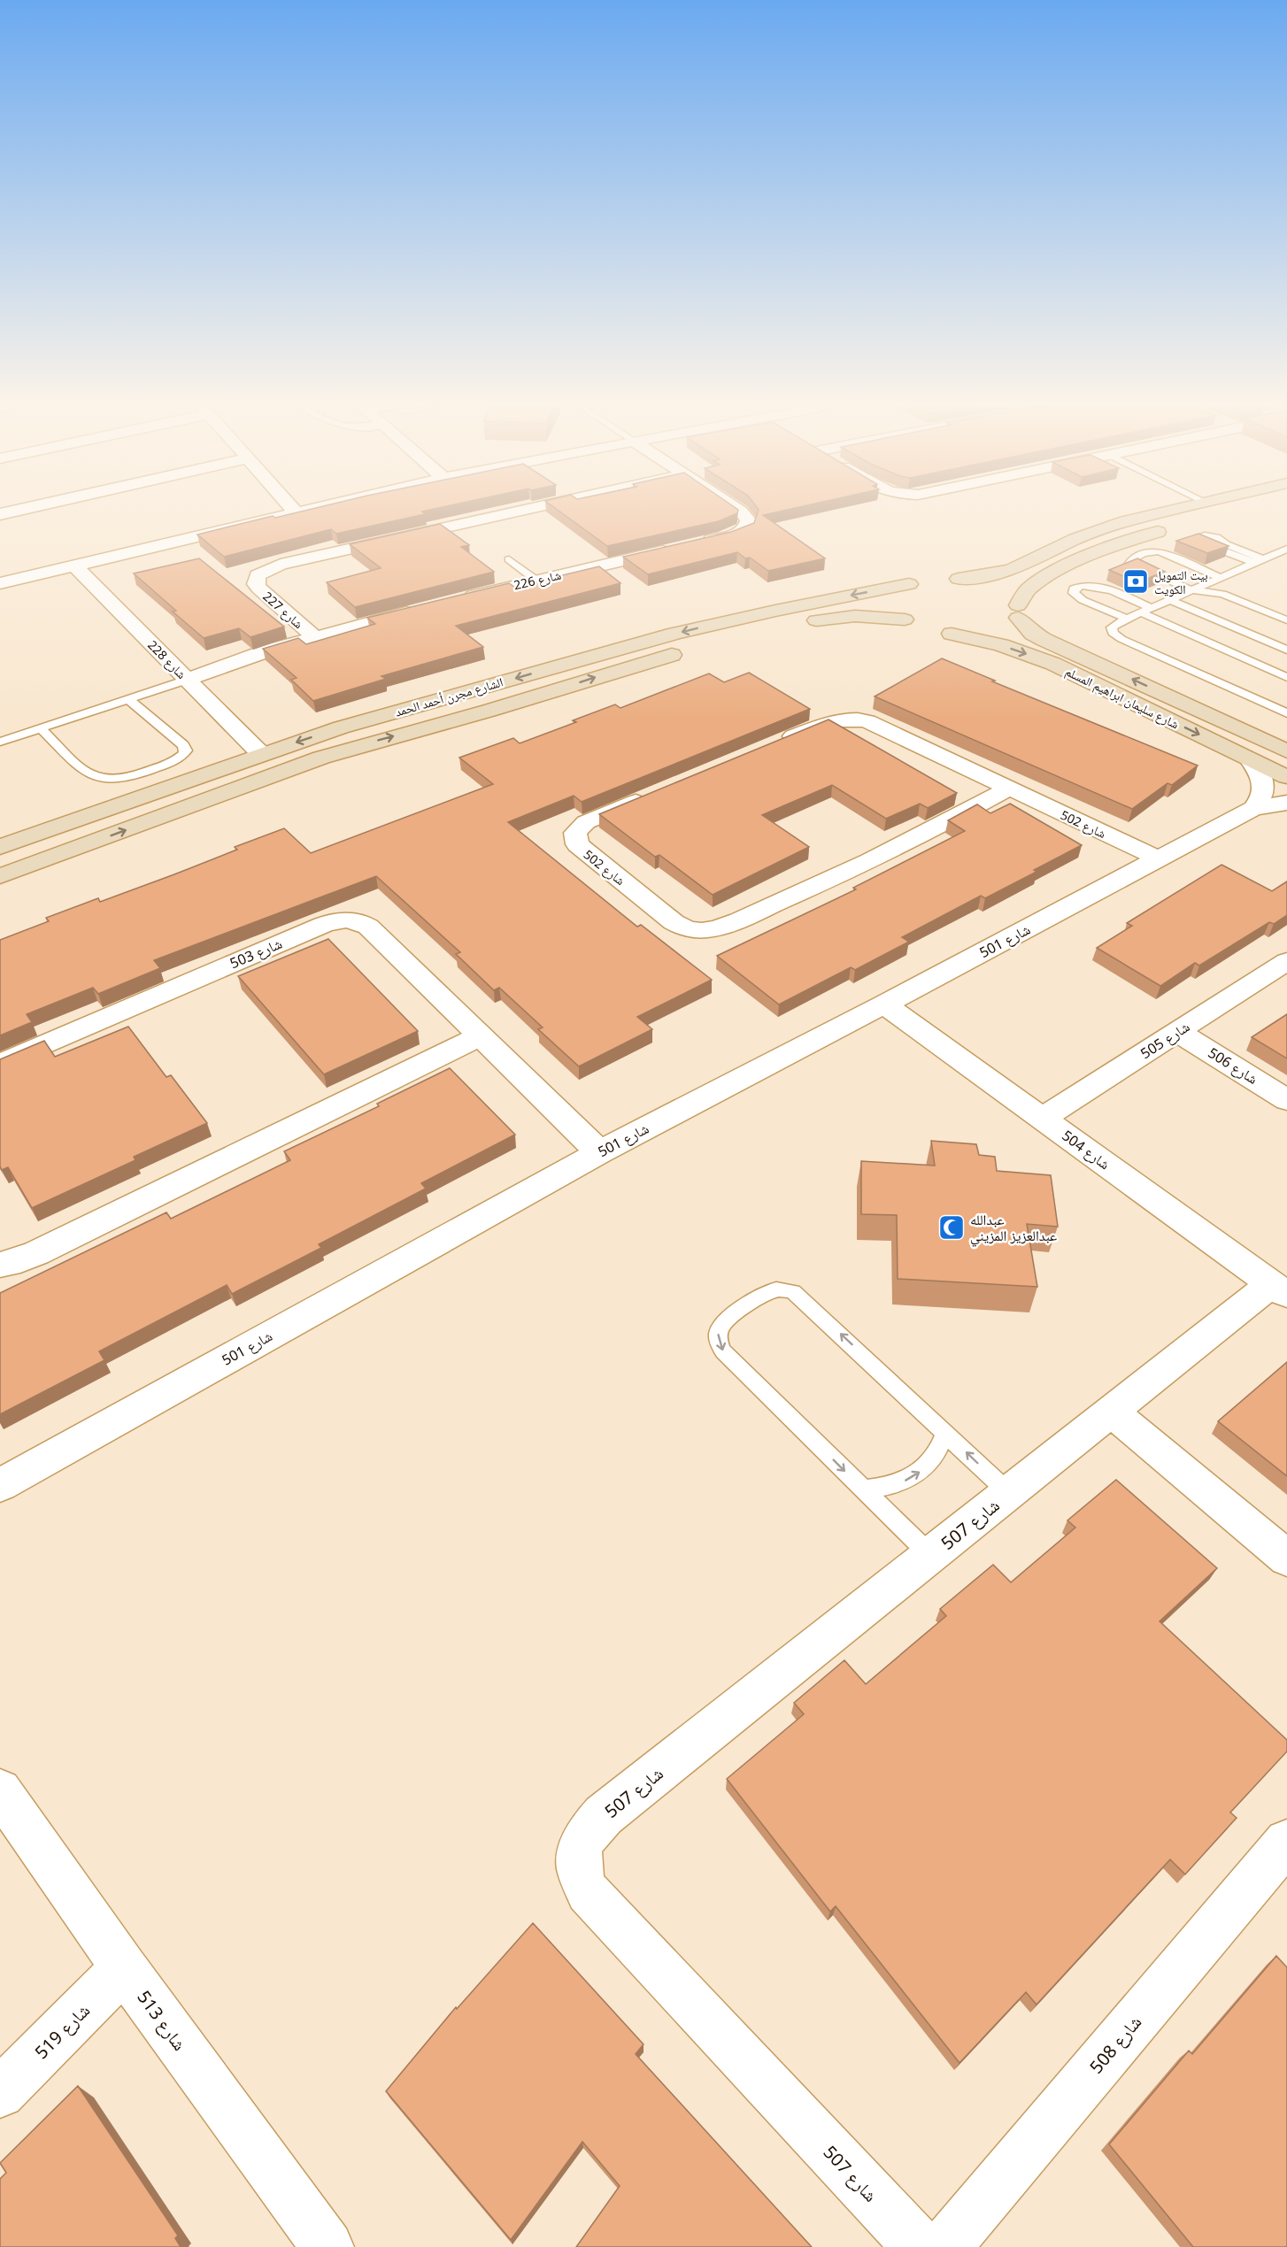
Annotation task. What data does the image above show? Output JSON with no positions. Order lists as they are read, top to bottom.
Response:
{
  "streets": {
    "street": [
      "شارع 226",
      "شارع 227",
      "شارع 228",
      "الشارع مجرن أحمد الحمد",
      "شارع سليمان ابراهيم المسلم",
      "شارع 502",
      "شارع 501",
      "شارع 503",
      "شارع 505",
      "شارع 506",
      "شارع 504",
      "شارع 507",
      "شارع 513",
      "شارع 519",
      "شارع 508"
    ]
  },
  "crossings": [
    ["شارع 228", "الشارع مجرن أحمد الحمد"],
    ["الشارع مجرن أحمد الحمد", "شارع سليمان ابراهيم المسلم"],
    ["شارع 502", "شارع 501"],
    ["شارع 501", "شارع 503"],
    ["شارع 501", "شارع 504"],
    ["شارع 505", "شارع 506"],
    ["شارع 505", "شارع 504"],
    ["شارع 504", "شارع 507"],
    ["شارع 513", "شارع 519"]
  ],
  "places": {
    "bank": ["بيت التمويل الكويت"],
    "mosque": ["عبدالله عبدالعزيز المزيني"]
  }
}
